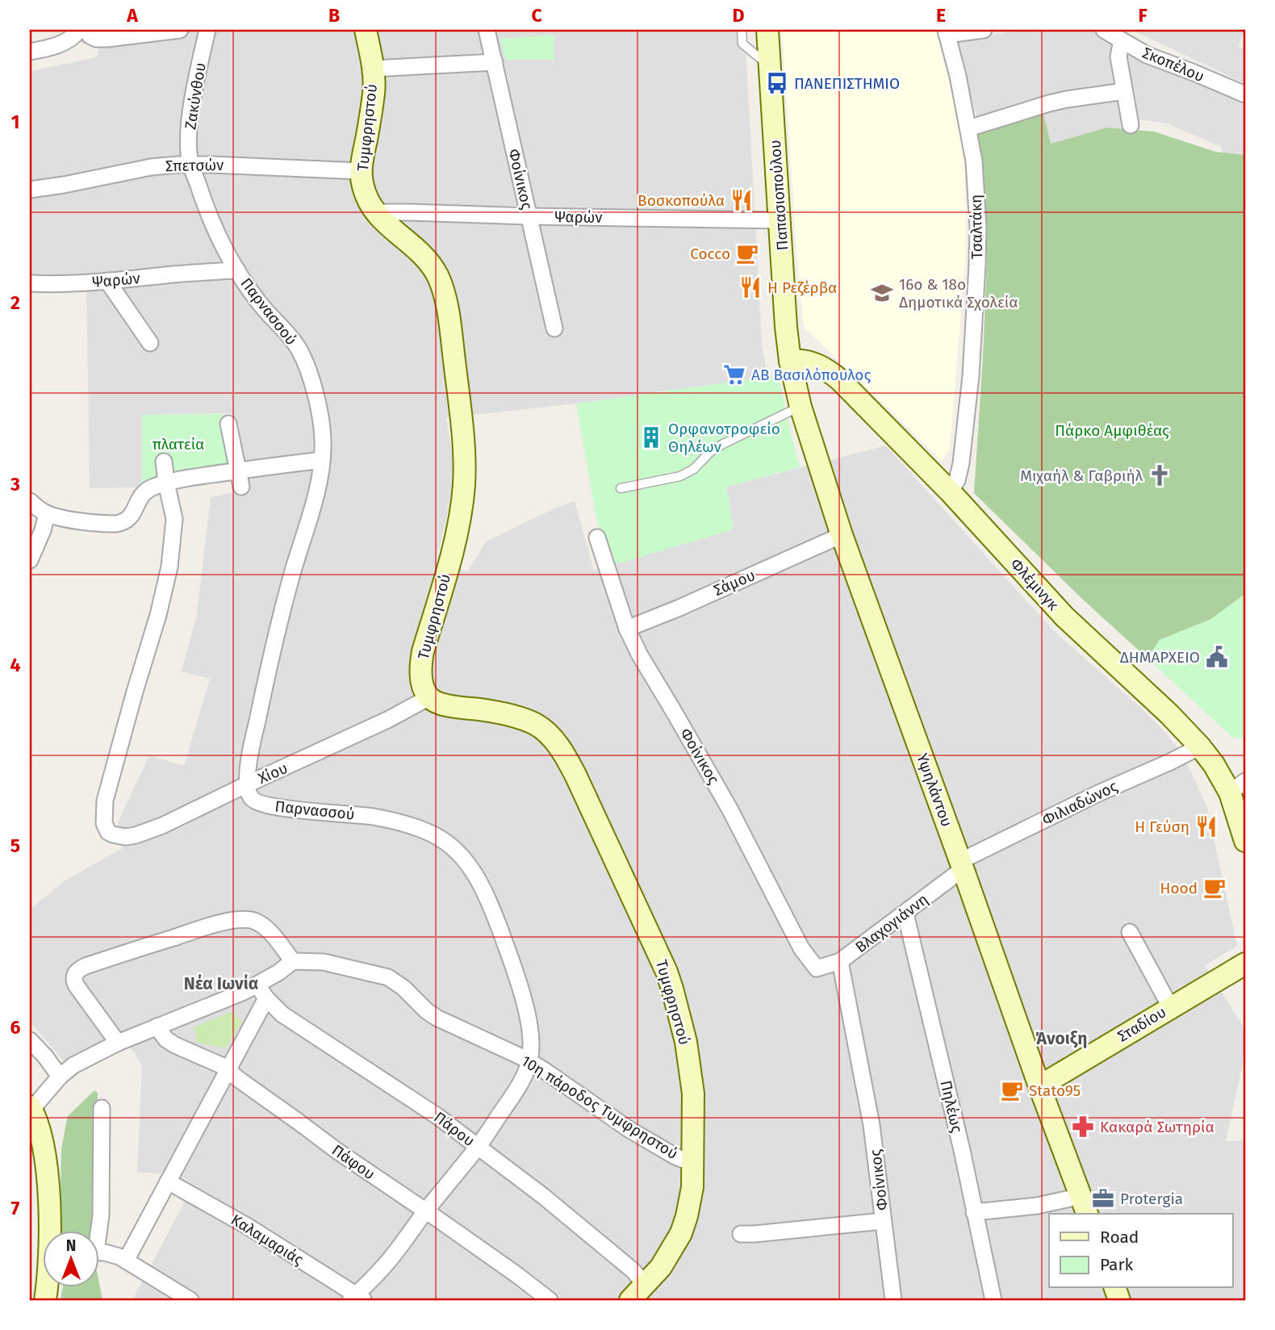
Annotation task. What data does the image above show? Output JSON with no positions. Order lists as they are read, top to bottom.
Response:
{
  "streets": {
    "main road": [
      "Τυμφρηστού",
      "Παπασιοπούλου",
      "Φλέμινγκ",
      "Υψηλάντου",
      "Σταδίου"
    ],
    "street": [
      "Σκοπέλου",
      "Ζακύνθου",
      "Σπετσών",
      "Φοίνικος",
      "Ψαρών",
      "Τσαλτάκη",
      "Παρνασσού",
      "Σάμου",
      "Χίου",
      "Φιλιαδώνος",
      "Βλαχογιάννη",
      "Πηλέως",
      "10η πάροδος Τυμφρηστού",
      "Πάρου",
      "Πάφου",
      "Καλαμαριάς"
    ]
  },
  "crossings": [
    ["Ζακύνθου", "Σπετσών"],
    ["Ζακύνθου", "Παρνασσού"],
    ["Τυμφρηστού", "Σπετσών"],
    ["Τυμφρηστού", "Ψαρών"],
    ["Τυμφρηστού", "Χίου"],
    ["Τυμφρηστού", "10η πάροδος Τυμφρηστού"],
    ["Τυμφρηστού", "Πάρου"],
    ["Σπετσών", "Παρνασσού"],
    ["Φοίνικος", "Ψαρών"],
    ["Φοίνικος", "Σάμου"],
    ["Φοίνικος", "Βλαχογιάννη"],
    ["Παπασιοπούλου", "Ψαρών"],
    ["Παπασιοπούλου", "Φλέμινγκ"],
    ["Παπασιοπούλου", "Υψηλάντου"],
    ["Ψαρών", "Παρνασσού"],
    ["Τσαλτάκη", "Φλέμινγκ"],
    ["Παρνασσού", "Χίου"],
    ["Παρνασσού", "10η πάροδος Τυμφρηστού"],
    ["Παρνασσού", "Πάρου"],
    ["Παρνασσού", "Πάφου"],
    ["Παρνασσού", "Καλαμαριάς"],
    ["Σάμου", "Υψηλάντου"],
    ["Φλέμινγκ", "Υψηλάντου"],
    ["Φλέμινγκ", "Φιλιαδώνος"],
    ["Υψηλάντου", "Φιλιαδώνος"],
    ["Υψηλάντου", "Βλαχογιάννη"],
    ["Υψηλάντου", "Σταδίου"],
    ["Φιλιαδώνος", "Βλαχογιάννη"],
    ["Βλαχογιάννη", "Πηλέως"]
  ],
  "districts": ["Νέα Ιωνία", "Άνοιξη"],
  "parks": ["Πάρκο Αμφιθέας", "πλατεία"],
  "places": {
    "bus stop": ["ΠΑΝΕΠΙΣΤΗΜΙΟ"],
    "restaurant": ["Βοσκοπούλα", "Η Ρεζέρβα", "Η Γεύση"],
    "cafe": ["Cocco", "Hood", "Stato95"],
    "school or university": ["16ο & 18ο Δημοτικά Σχολεία"],
    "supermarket": ["ΑΒ Βασιλόπουλος"],
    "building": ["Ορφανοτροφείο Θηλέων"],
    "church": ["Μιχαήλ & Γαβριήλ"],
    "public building": ["ΔΗΜΑΡΧΕΙΟ"],
    "pharmacy": ["Κακαρά Σωτηρία"],
    "office": ["Protergia"]
  },
  "legend": ["Road", "Park"],
  "north": "top",
  "grid": {
    "columns": [
      "A",
      "B",
      "C",
      "D",
      "E",
      "F"
    ],
    "rows": [
      "1",
      "2",
      "3",
      "4",
      "5",
      "6",
      "7"
    ]
  }
}
